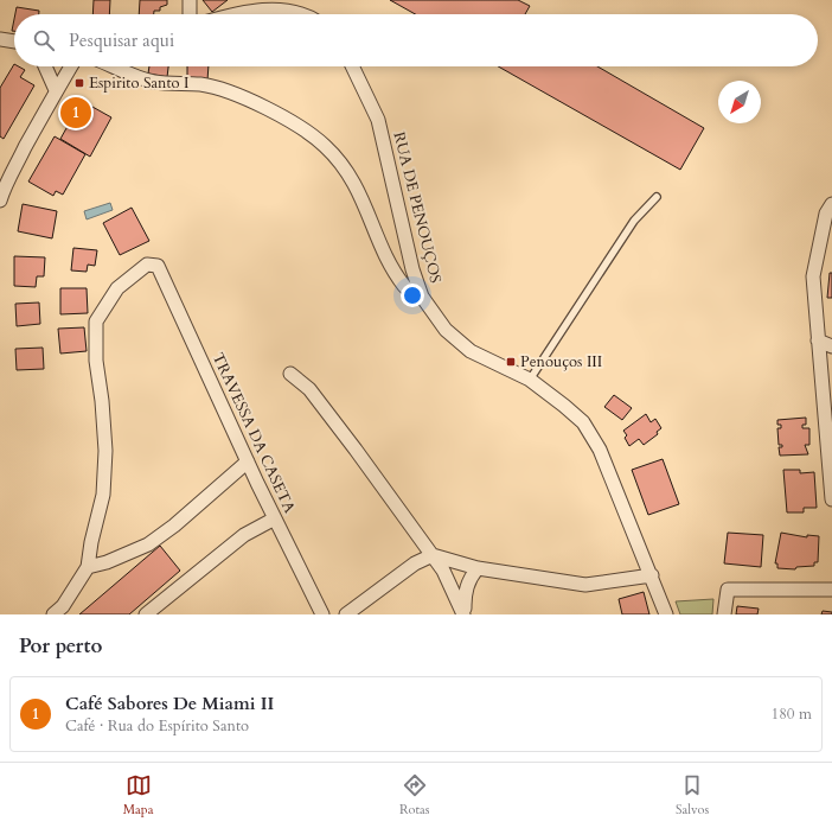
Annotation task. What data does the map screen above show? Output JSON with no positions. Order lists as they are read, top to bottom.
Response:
{
  "streets": {
    "street": ["RUA DE PENOUÇOS", "TRAVESSA DA CASETA"]
  },
  "places": {
    "transit": ["Espirito Santo I", "Penouços III"]
  },
  "north": "bottom left",
  "page": {
    "search": "Pesquisar aqui",
    "pins": "1",
    "heading": "Por perto",
    "list": [
      {
        "mark": "1",
        "name": "Café Sabores De Miami II",
        "note": "Café · Rua do Espírito Santo",
        "value": "180 m"
      }
    ],
    "nav": ["Mapa", "Rotas", "Salvos"]
  }
}
